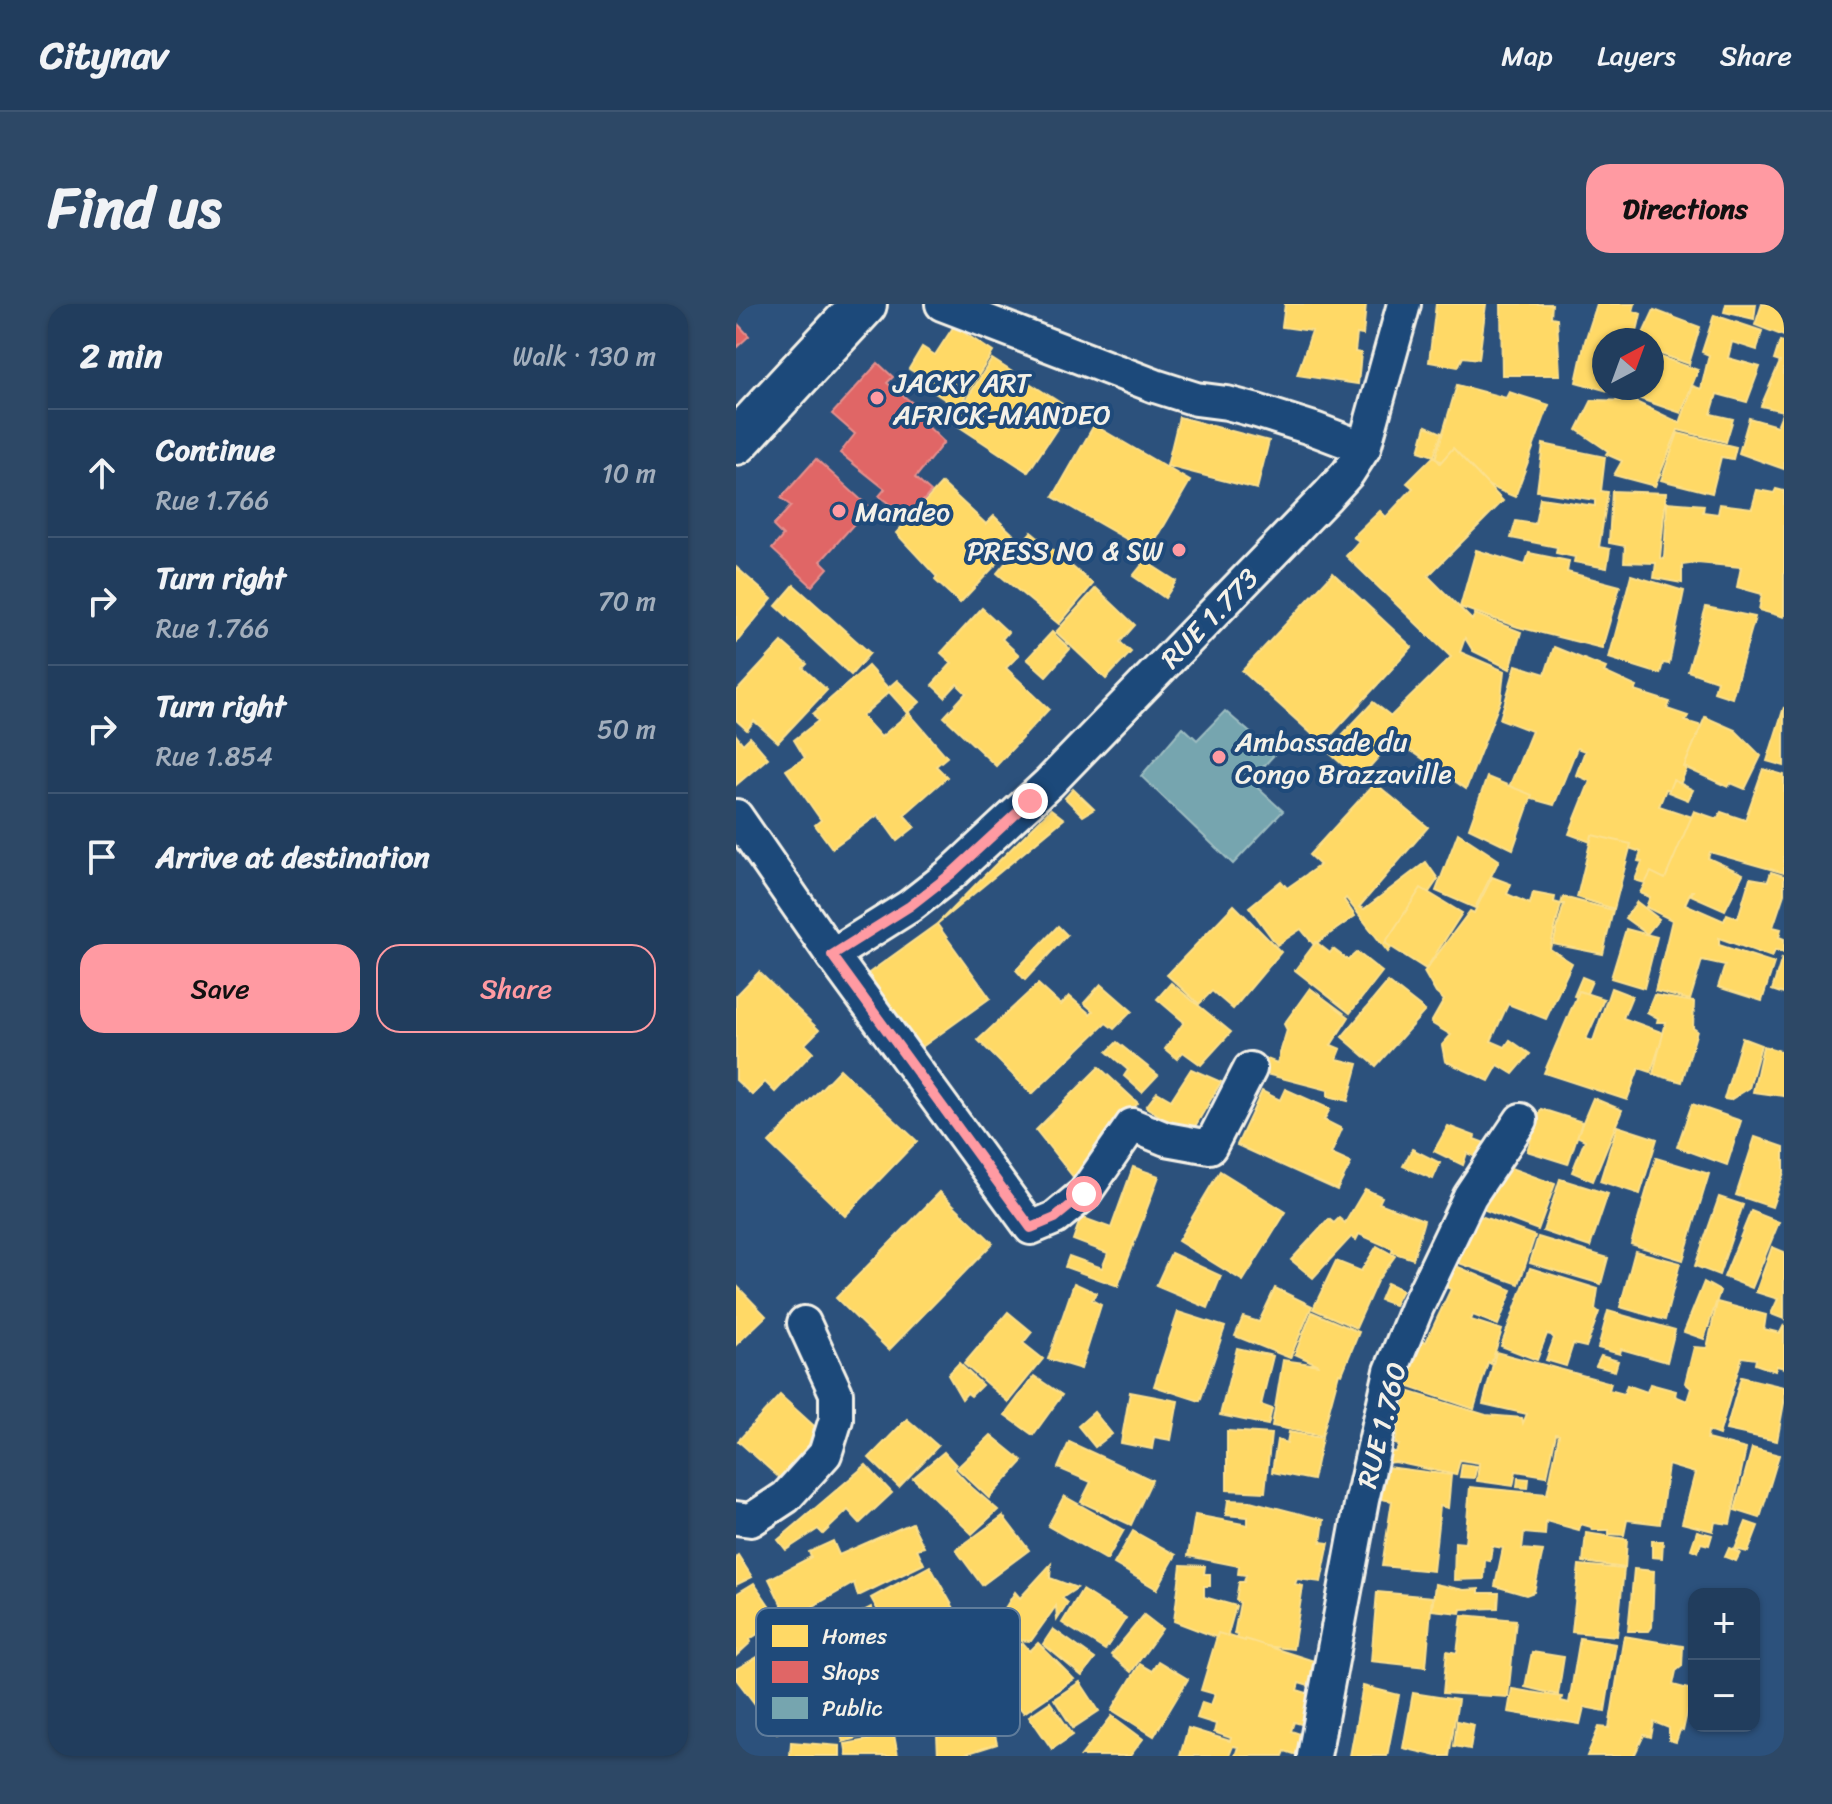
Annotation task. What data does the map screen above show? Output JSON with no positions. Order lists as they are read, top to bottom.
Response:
{
  "streets": {
    "street": ["RUE 1.773", "RUE 1.760"]
  },
  "places": [
    "JACKY ART AFRICK-MANDEO",
    "Mandeo",
    "PRESS NO & SW",
    "Ambassade du Congo Brazzaville"
  ],
  "legend": ["Homes", "Shops", "Public"],
  "north": "top right",
  "page": {
    "header": "Citynav",
    "nav": ["Map", "Layers", "Share"],
    "title": "Find us",
    "buttons": [
      "Directions",
      ["Save", "Share"]
    ],
    "heading": ["2 min", "Walk · 130 m"],
    "list": [
      ["Continue", "Rue 1.766", "10 m"],
      ["Turn right", "Rue 1.766", "70 m"],
      ["Turn right", "Rue 1.854", "50 m"],
      "Arrive at destination"
    ],
    "map_buttons": ["+", "−"]
  }
}
